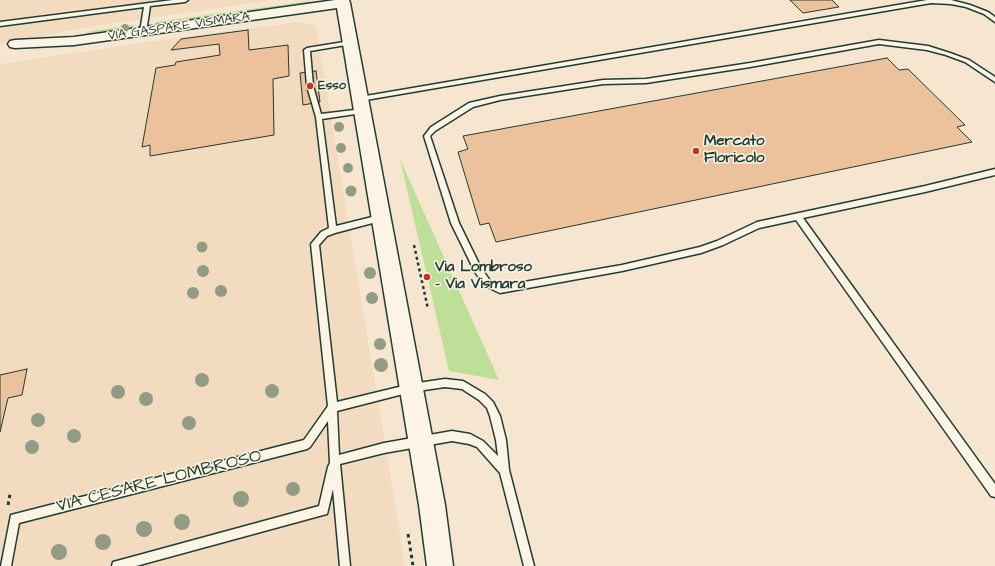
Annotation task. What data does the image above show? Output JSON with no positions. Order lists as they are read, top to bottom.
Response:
{
  "streets": {
    "street": ["VIA GASPARE VISMARA"],
    "lane": ["VIA CESARE LOMBROSO"]
  },
  "places": ["Esso", "Mercato Floricolo", "Via Lombroso - Via Vismara"]
}
